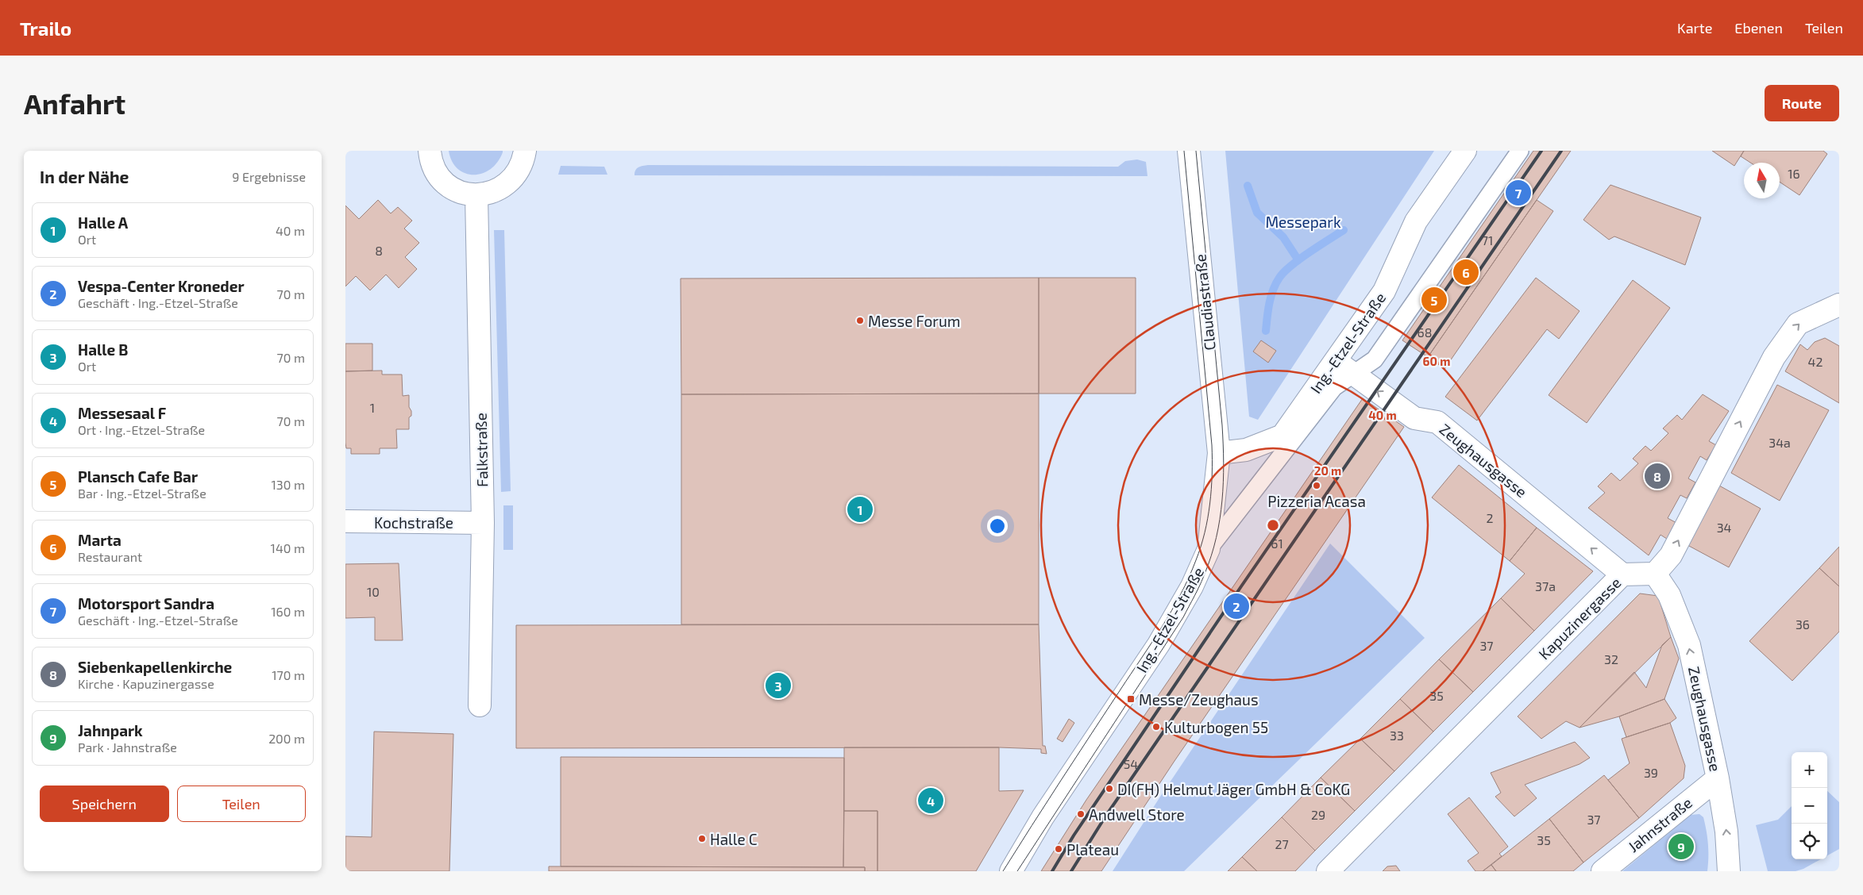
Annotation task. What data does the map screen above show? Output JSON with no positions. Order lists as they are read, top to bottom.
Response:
{
  "streets": {
    "street": [
      "Claudiastraße",
      "Ing.-Etzel-Straße",
      "Falkstraße",
      "Zeughausgasse",
      "Kochstraße",
      "Kapuzinergasse",
      "Jahnstraße"
    ]
  },
  "crossings": [
    ["Claudiastraße", "Ing.-Etzel-Straße"],
    ["Ing.-Etzel-Straße", "Zeughausgasse"],
    ["Falkstraße", "Kochstraße"],
    ["Zeughausgasse", "Kapuzinergasse"],
    ["Zeughausgasse", "Jahnstraße"]
  ],
  "one_way": ["Zeughausgasse"],
  "parks": ["Messepark"],
  "places": {
    "other": [
      "Messe Forum",
      "Pizzeria Acasa",
      "Kulturbogen 55",
      "DI(FH) Helmut Jäger GmbH & CoKG",
      "Andwell Store",
      "Halle C",
      "Plateau"
    ],
    "transit": ["Messe/Zeughaus"]
  },
  "house_numbers": [
    "16",
    "71",
    "8",
    "68",
    "42",
    "1",
    "34a",
    "2",
    "34",
    "61",
    "37a",
    "10",
    "36",
    "37",
    "32",
    "35",
    "33",
    "54",
    "39",
    "29",
    "37",
    "35",
    "27"
  ],
  "north": "top",
  "page": {
    "header": "Trailo",
    "nav": ["Karte", "Ebenen", "Teilen"],
    "buttons": [
      "Route",
      ["Speichern", "Teilen"]
    ],
    "title": "Anfahrt",
    "heading": ["In der Nähe", "9 Ergebnisse"],
    "pins": [
      "7",
      "6",
      "5",
      "8",
      "1",
      "2",
      "3",
      "4",
      "9"
    ],
    "list": [
      {
        "mark": "1",
        "name": "Halle A",
        "note": "Ort",
        "value": "40 m"
      },
      {
        "mark": "2",
        "name": "Vespa-Center Kroneder",
        "note": "Geschäft · Ing.-Etzel-Straße",
        "value": "70 m"
      },
      {
        "mark": "3",
        "name": "Halle B",
        "note": "Ort",
        "value": "70 m"
      },
      {
        "mark": "4",
        "name": "Messesaal F",
        "note": "Ort · Ing.-Etzel-Straße",
        "value": "70 m"
      },
      {
        "mark": "5",
        "name": "Plansch Cafe Bar",
        "note": "Bar · Ing.-Etzel-Straße",
        "value": "130 m"
      },
      {
        "mark": "6",
        "name": "Marta",
        "note": "Restaurant",
        "value": "140 m"
      },
      {
        "mark": "7",
        "name": "Motorsport Sandra",
        "note": "Geschäft · Ing.-Etzel-Straße",
        "value": "160 m"
      },
      {
        "mark": "8",
        "name": "Siebenkapellenkirche",
        "note": "Kirche · Kapuzinergasse",
        "value": "170 m"
      },
      {
        "mark": "9",
        "name": "Jahnpark",
        "note": "Park · Jahnstraße",
        "value": "200 m"
      }
    ],
    "map_buttons": ["+", "−"]
  },
  "rings": ["60 m", "40 m", "20 m"]
}
